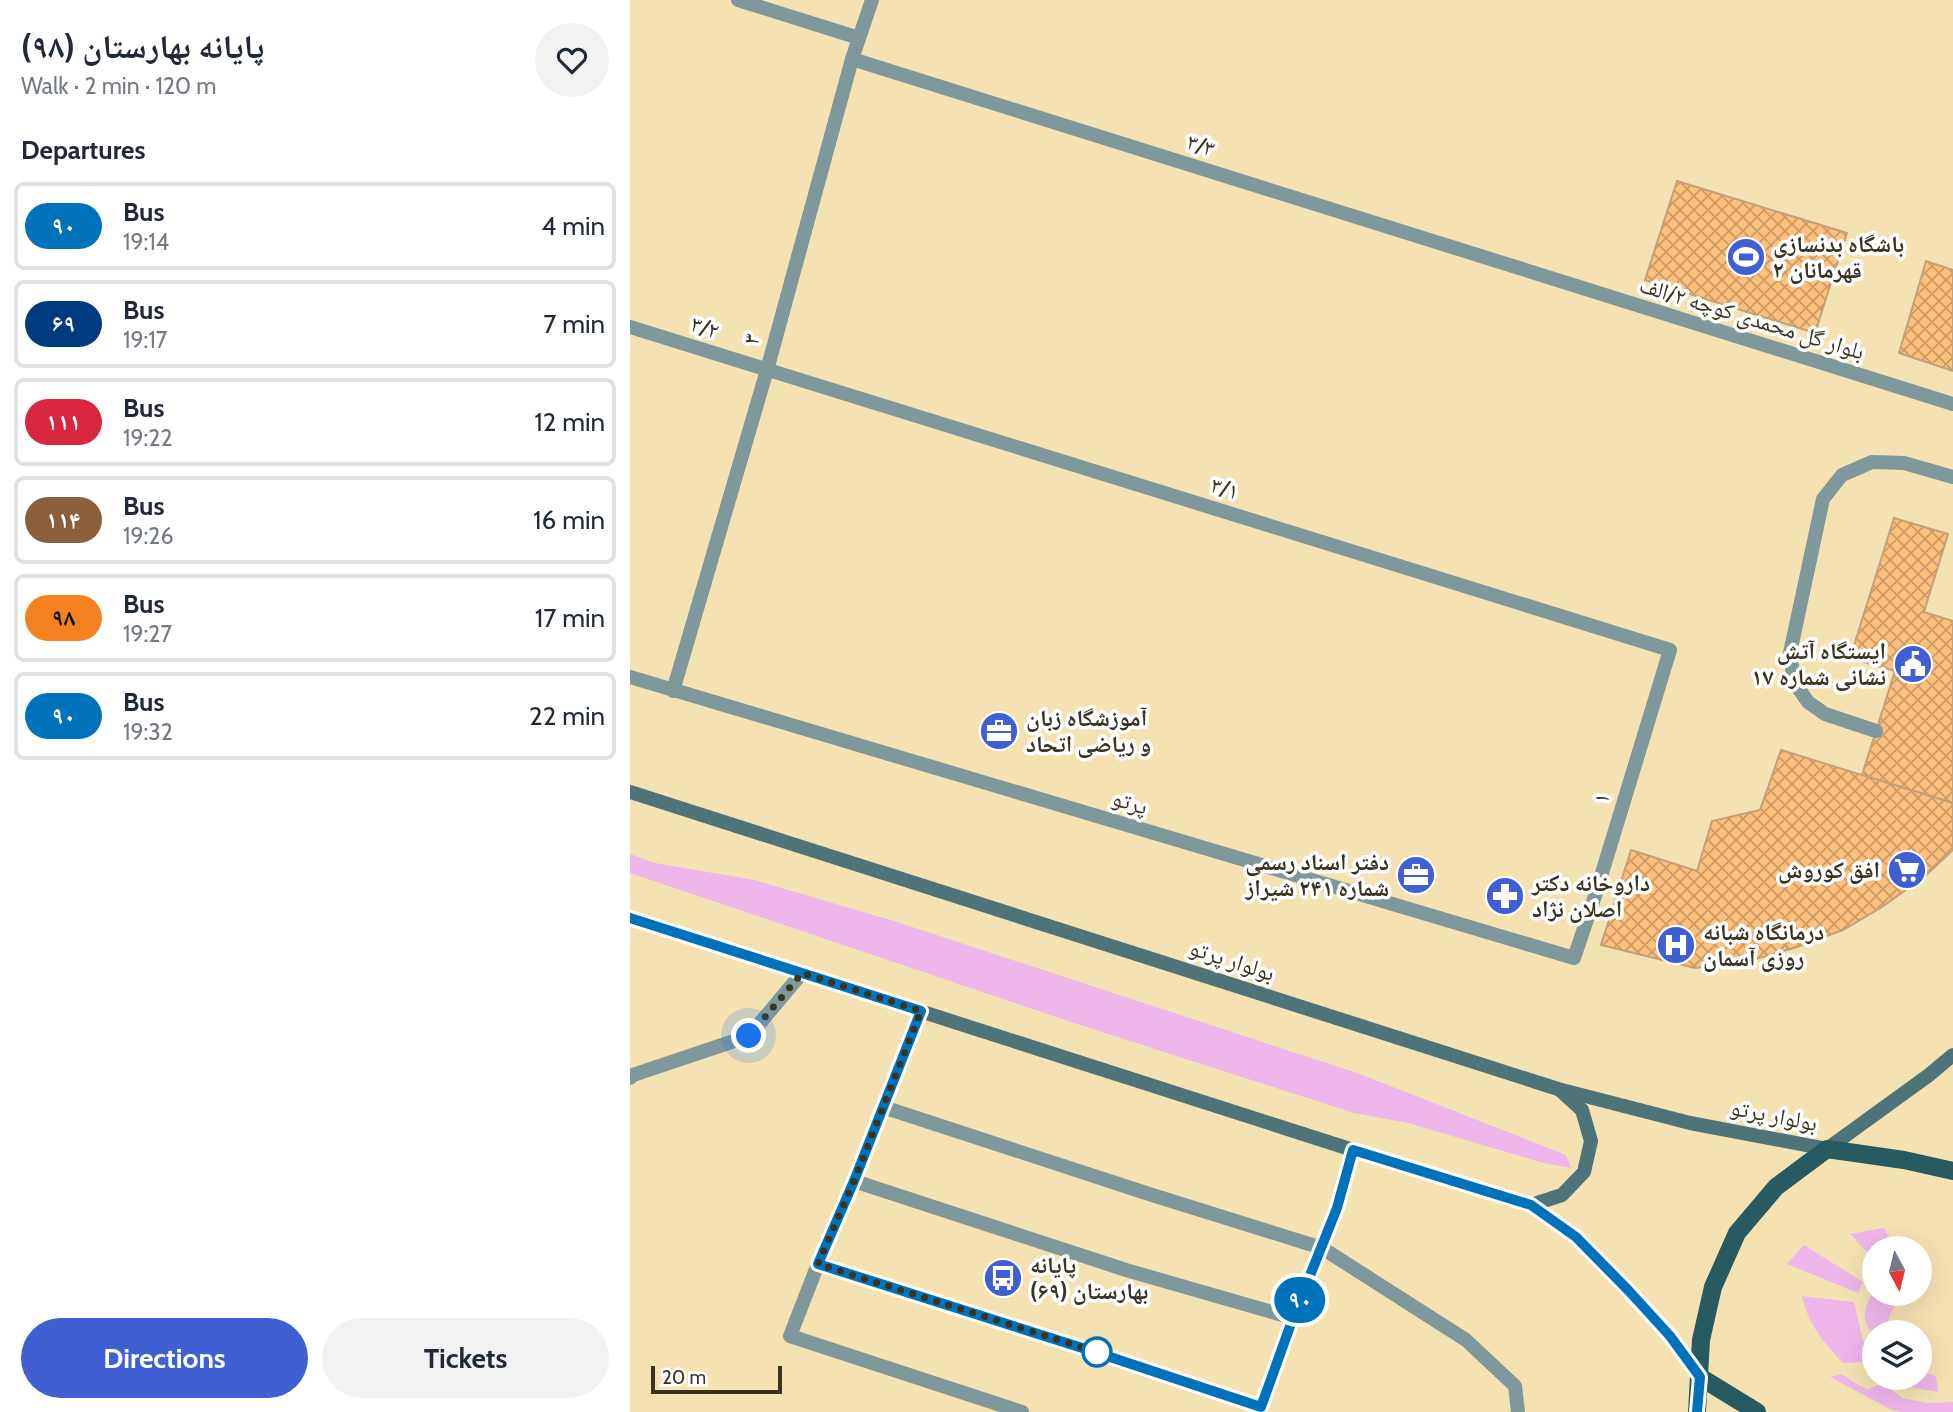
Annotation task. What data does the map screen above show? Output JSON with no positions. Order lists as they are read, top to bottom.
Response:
{
  "streets": {
    "main road": ["بولوار پرتو"],
    "street": [
      "۳/۳",
      "بلوار گل محمدی کوچه ۲/الف",
      "۳/۲",
      "۳",
      "۳/۱",
      "۱",
      "پرتو"
    ]
  },
  "crossings": [
    ["۳/۳", "بلوار گل محمدی کوچه ۲/الف"],
    ["۳/۳", "۳"],
    ["۳/۲", "۳"],
    ["۳/۲", "۳/۱"],
    ["۳", "۳/۱"],
    ["۳", "پرتو"],
    ["۳/۱", "۱"],
    ["۱", "پرتو"]
  ],
  "places": {
    "sports": ["باشگاه بدنسازی قهرمانان ۲"],
    "public building": ["ایستگاه آتش نشانی شماره ۱۷"],
    "office": ["آموزشگاه زبان و ریاضی اتحاد", "دفتر اسناد رسمی شماره ۲۴۱ شیراز"],
    "supermarket": ["افق کوروش"],
    "pharmacy": ["داروخانه دکتر اصلان نژاد"],
    "hospital": ["درمانگاه شبانه روزی آسمان"],
    "bus stop": ["پایانه بهارستان (۶۹)"]
  },
  "lines": ["bus line ۹۰"],
  "scale_bar": "20 m",
  "north": "bottom",
  "page": {
    "heading": [
      ["پایانه بهارستان (۹۸)", "Walk · 2 min · 120 m"],
      "Departures"
    ],
    "on_map": "۹۰",
    "list": [
      {
        "mark": "۹۰",
        "name": "Bus",
        "note": "19:14",
        "value": "4 min"
      },
      {
        "mark": "۶۹",
        "name": "Bus",
        "note": "19:17",
        "value": "7 min"
      },
      {
        "mark": "۱۱۱",
        "name": "Bus",
        "note": "19:22",
        "value": "12 min"
      },
      {
        "mark": "۱۱۴",
        "name": "Bus",
        "note": "19:26",
        "value": "16 min"
      },
      {
        "mark": "۹۸",
        "name": "Bus",
        "note": "19:27",
        "value": "17 min"
      },
      {
        "mark": "۹۰",
        "name": "Bus",
        "note": "19:32",
        "value": "22 min"
      }
    ],
    "buttons": ["Directions", "Tickets"],
    "scale": "20 m"
  }
}
